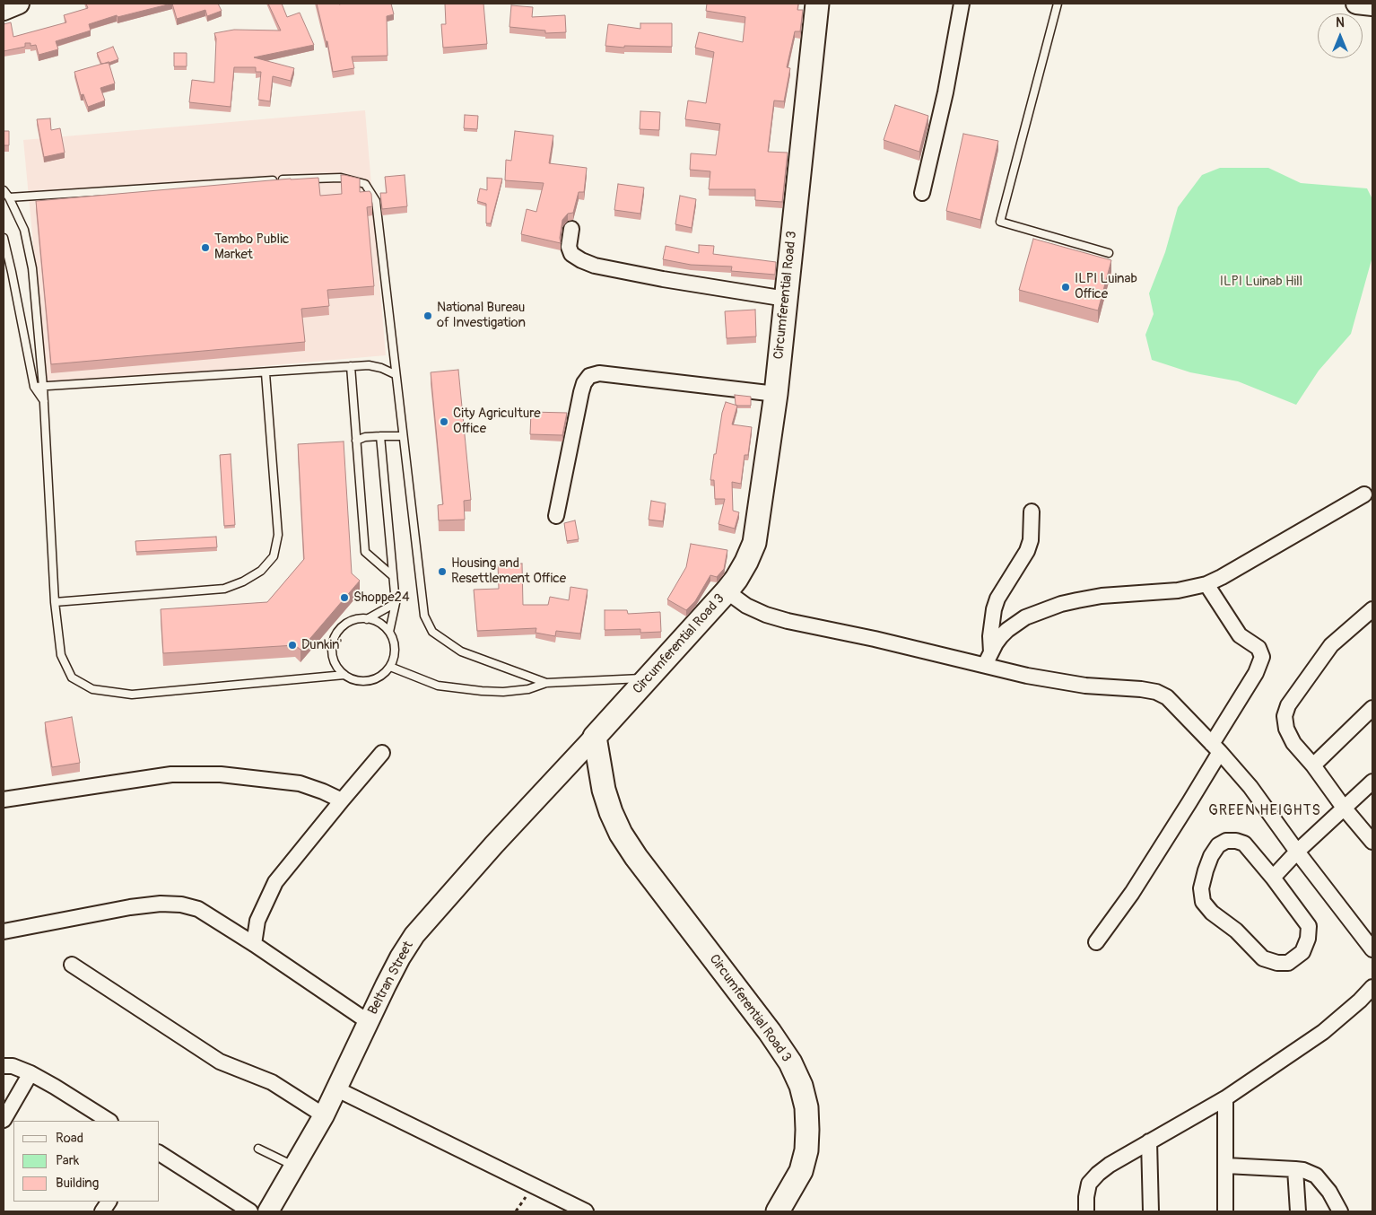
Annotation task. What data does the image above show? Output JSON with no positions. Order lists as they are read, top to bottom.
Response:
{
  "streets": {
    "main road": ["Circumferential Road 3"],
    "street": ["Beltran Street"]
  },
  "crossings": [
    ["Circumferential Road 3", "Beltran Street"]
  ],
  "districts": ["GREEN HEIGHTS"],
  "parks": ["ILPI Luinab Hill"],
  "places": [
    "Tambo Public Market",
    "ILPI Luinab Office",
    "National Bureau of Investigation",
    "City Agriculture Office",
    "Housing and Resettlement Office",
    "Shoppe24",
    "Dunkin'"
  ],
  "legend": ["Road", "Park", "Building"],
  "north": "top"
}
